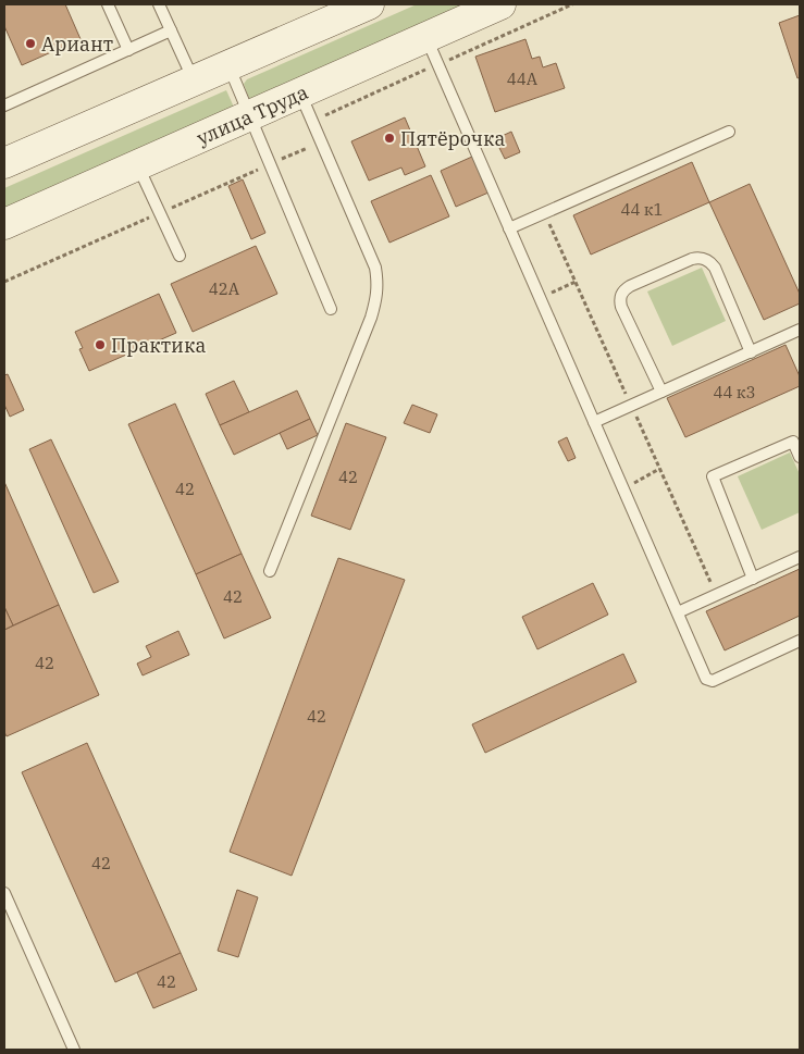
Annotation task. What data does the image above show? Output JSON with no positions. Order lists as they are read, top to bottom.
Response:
{
  "streets": {
    "main road": ["улица Труда"]
  },
  "places": ["Ариант", "Пятёрочка", "Практика"],
  "house_numbers": [
    "44А",
    "44 к1",
    "42А",
    "44 к3",
    "42",
    "42",
    "42",
    "42",
    "42",
    "42",
    "42"
  ]
}
